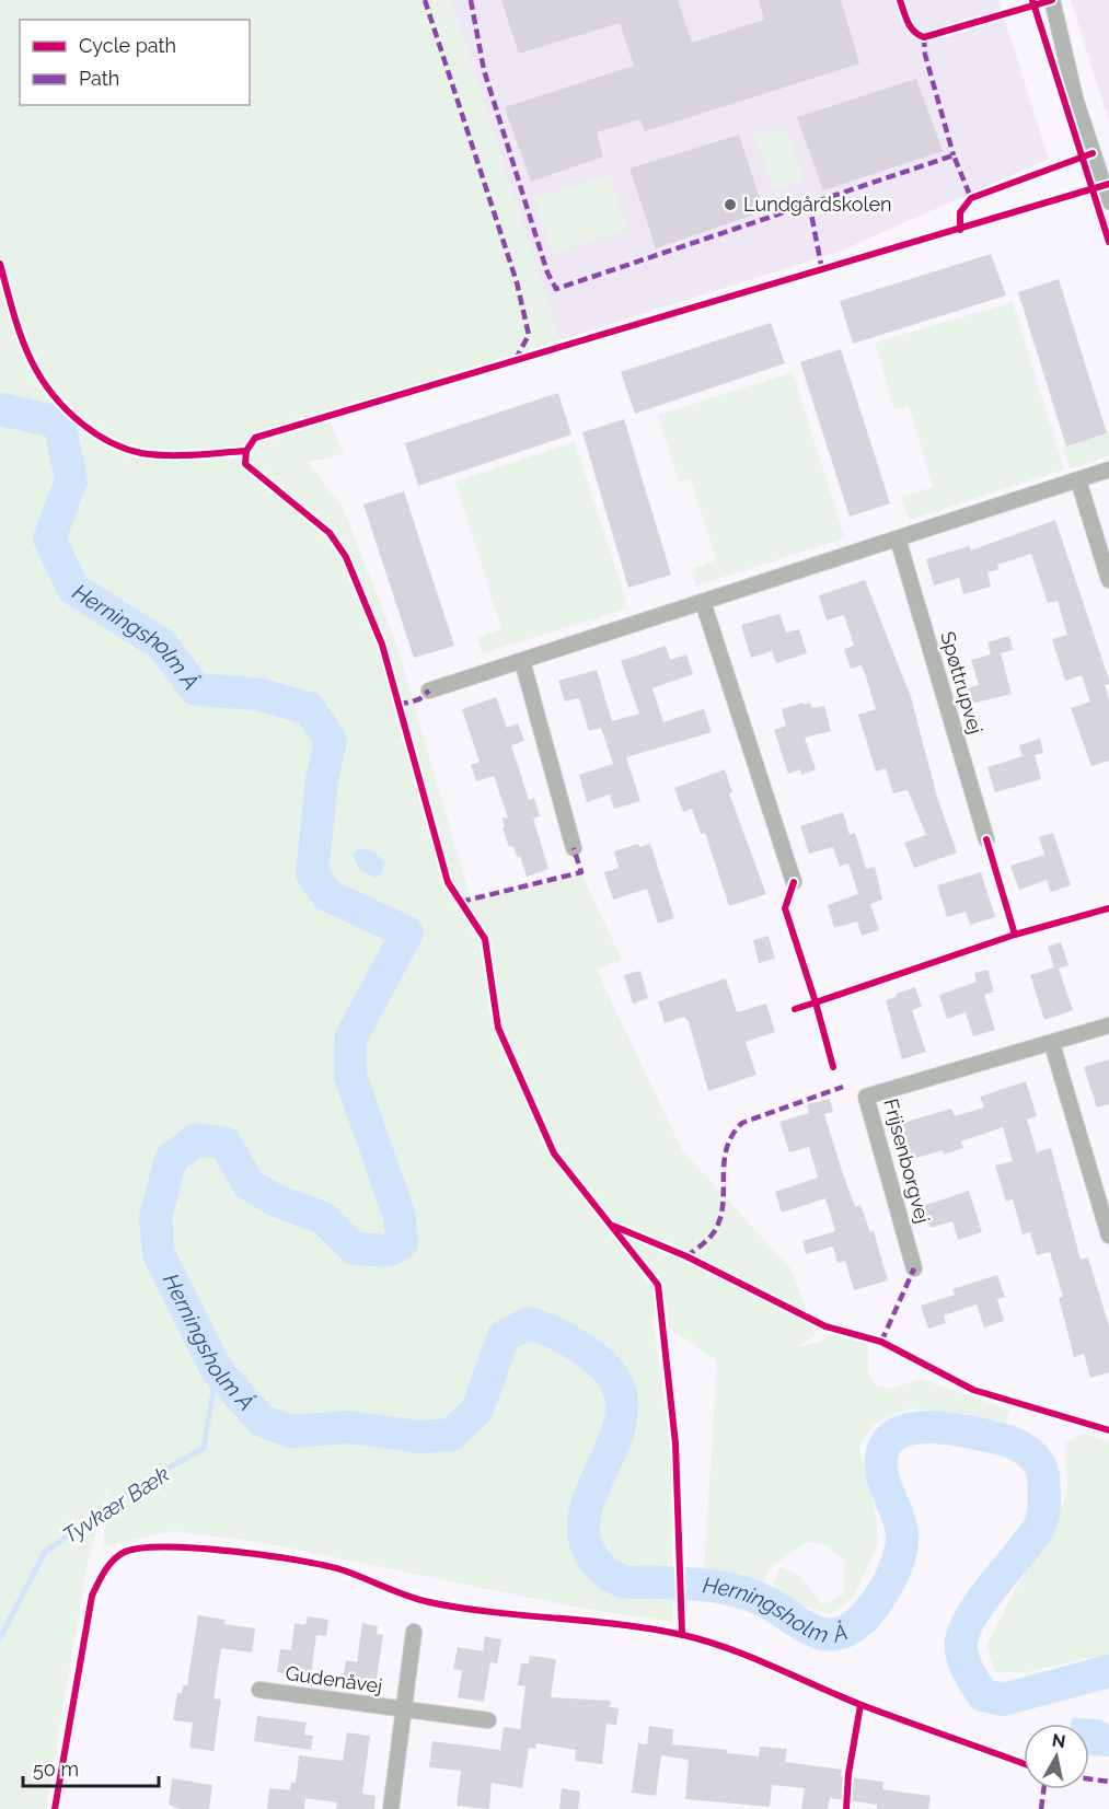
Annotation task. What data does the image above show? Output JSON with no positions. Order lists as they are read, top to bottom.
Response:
{
  "streets": {
    "street": ["Spøttrupvej", "Frijsenborgvej", "Gudenåvej"]
  },
  "water": ["Herningsholm Å", "Tyvkær Bæk"],
  "places": ["Lundgårdskolen"],
  "legend": ["Cycle path", "Path"],
  "scale_bar": "50 m",
  "north": "top"
}
